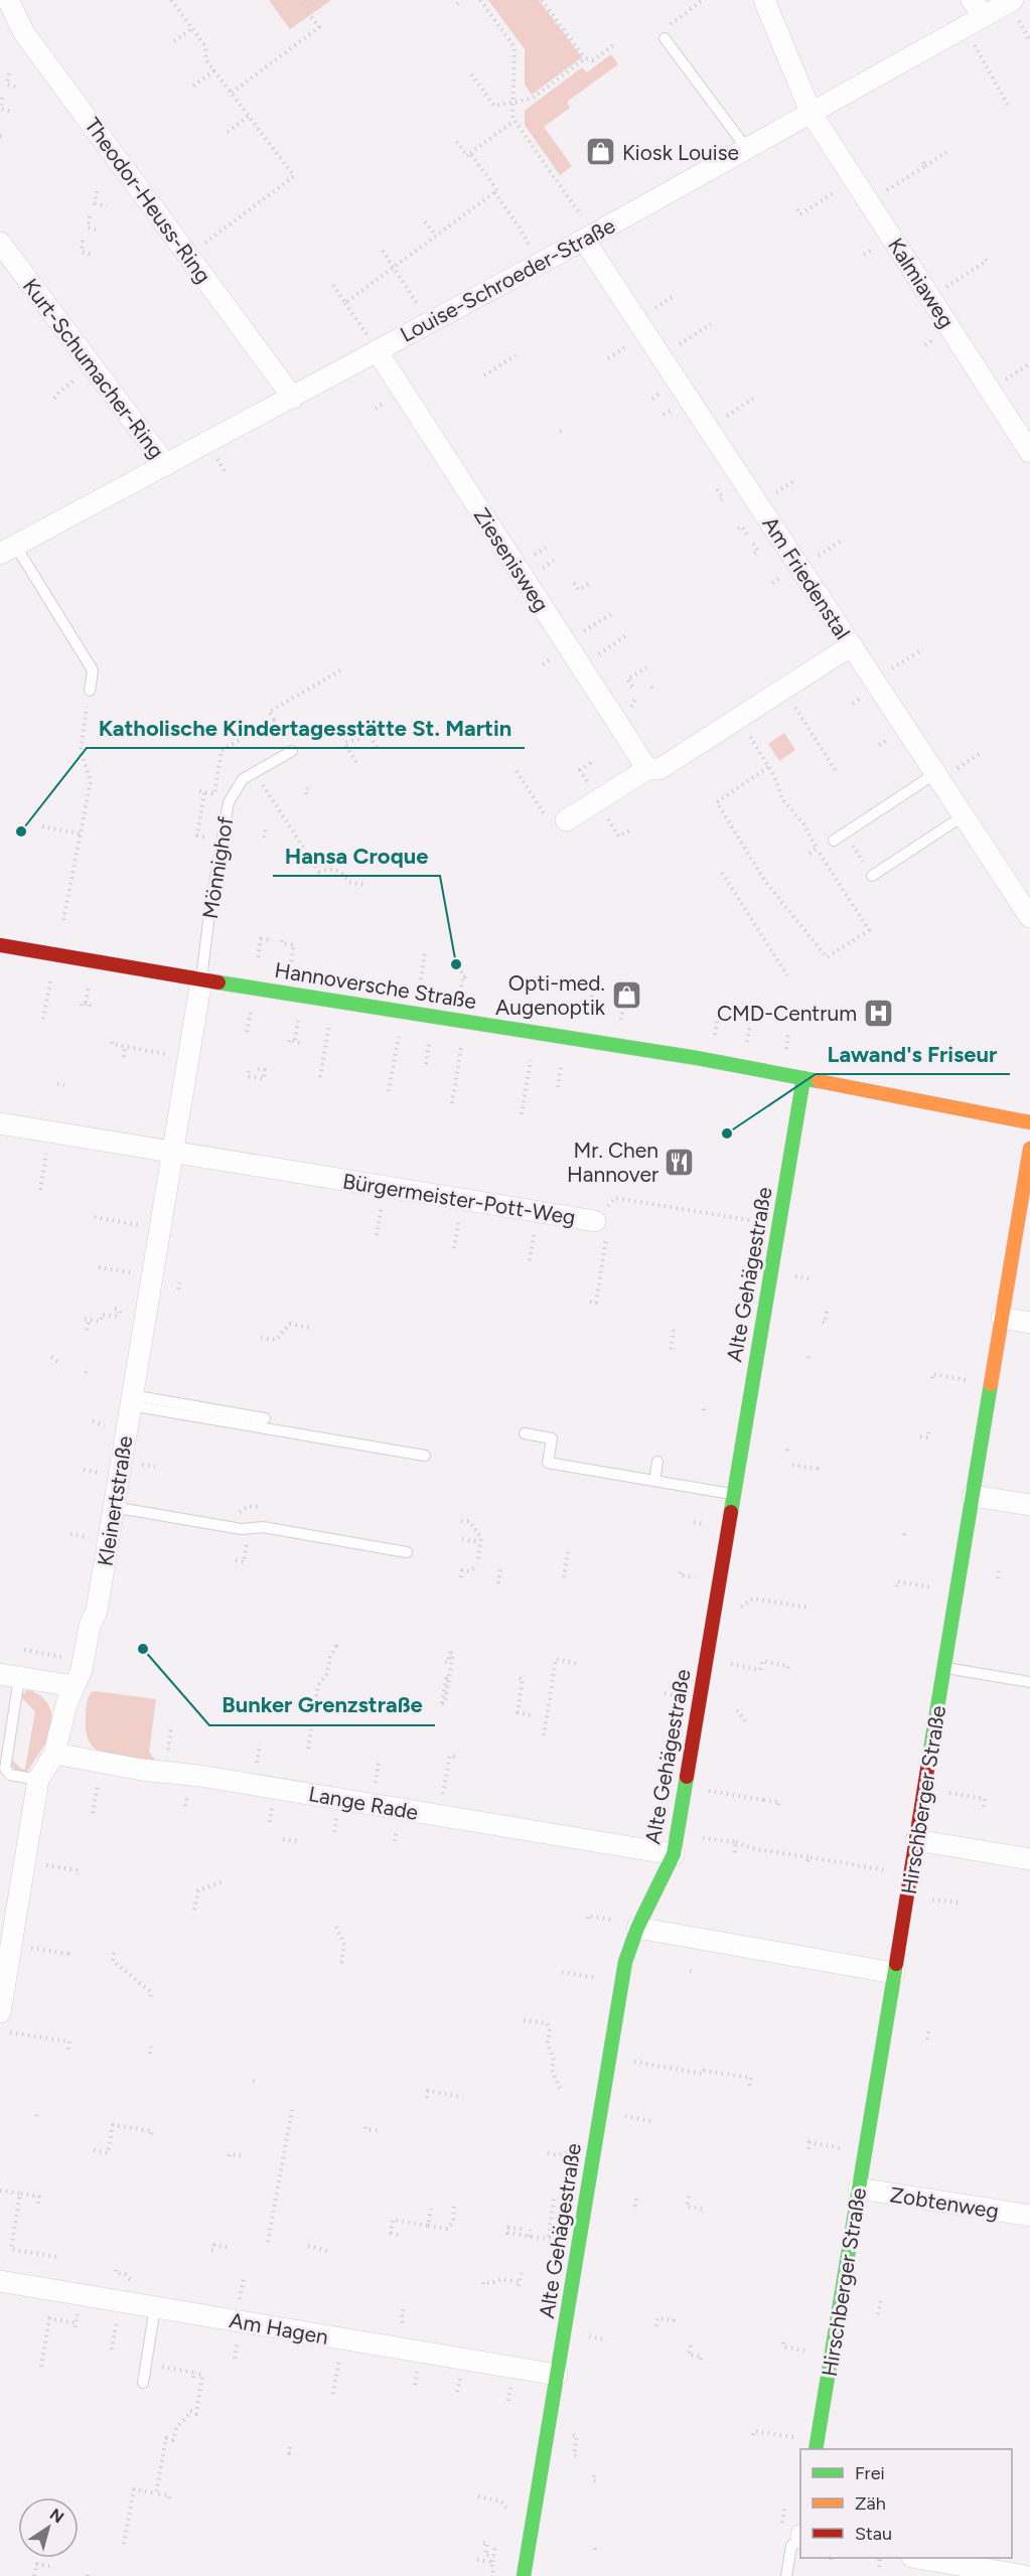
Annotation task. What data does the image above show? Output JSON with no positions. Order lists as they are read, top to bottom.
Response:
{
  "streets": {
    "street": [
      "Theodor-Heuss-Ring",
      "Louise-Schroeder-Straße",
      "Kalmiaweg",
      "Kurt-Schumacher-Ring",
      "Ziesenisweg",
      "Am Friedenstal",
      "Hannoversche Straße",
      "Bürgermeister-Pott-Weg",
      "Alte Gehägestraße",
      "Kleinertstraße",
      "Hirschberger Straße",
      "Lange Rade",
      "Zobtenweg",
      "Am Hagen"
    ],
    "lane": ["Mönnighof"]
  },
  "crossings": [
    ["Theodor-Heuss-Ring", "Louise-Schroeder-Straße"],
    ["Louise-Schroeder-Straße", "Kalmiaweg"],
    ["Louise-Schroeder-Straße", "Kurt-Schumacher-Ring"],
    ["Louise-Schroeder-Straße", "Ziesenisweg"],
    ["Louise-Schroeder-Straße", "Am Friedenstal"],
    ["Mönnighof", "Hannoversche Straße"],
    ["Mönnighof", "Kleinertstraße"],
    ["Hannoversche Straße", "Alte Gehägestraße"],
    ["Hannoversche Straße", "Kleinertstraße"],
    ["Bürgermeister-Pott-Weg", "Kleinertstraße"],
    ["Alte Gehägestraße", "Lange Rade"],
    ["Alte Gehägestraße", "Am Hagen"],
    ["Kleinertstraße", "Lange Rade"],
    ["Hirschberger Straße", "Zobtenweg"]
  ],
  "places": {
    "shop": ["Kiosk Louise", "Opti-med. Augenoptik"],
    "other": [
      "Katholische Kindertagesstätte St. Martin",
      "Hansa Croque",
      "Lawand's Friseur",
      "Bunker Grenzstraße"
    ],
    "hospital": ["CMD-Centrum"],
    "restaurant": ["Mr. Chen Hannover"]
  },
  "legend": ["Frei", "Zäh", "Stau"],
  "north": "top right"
}
